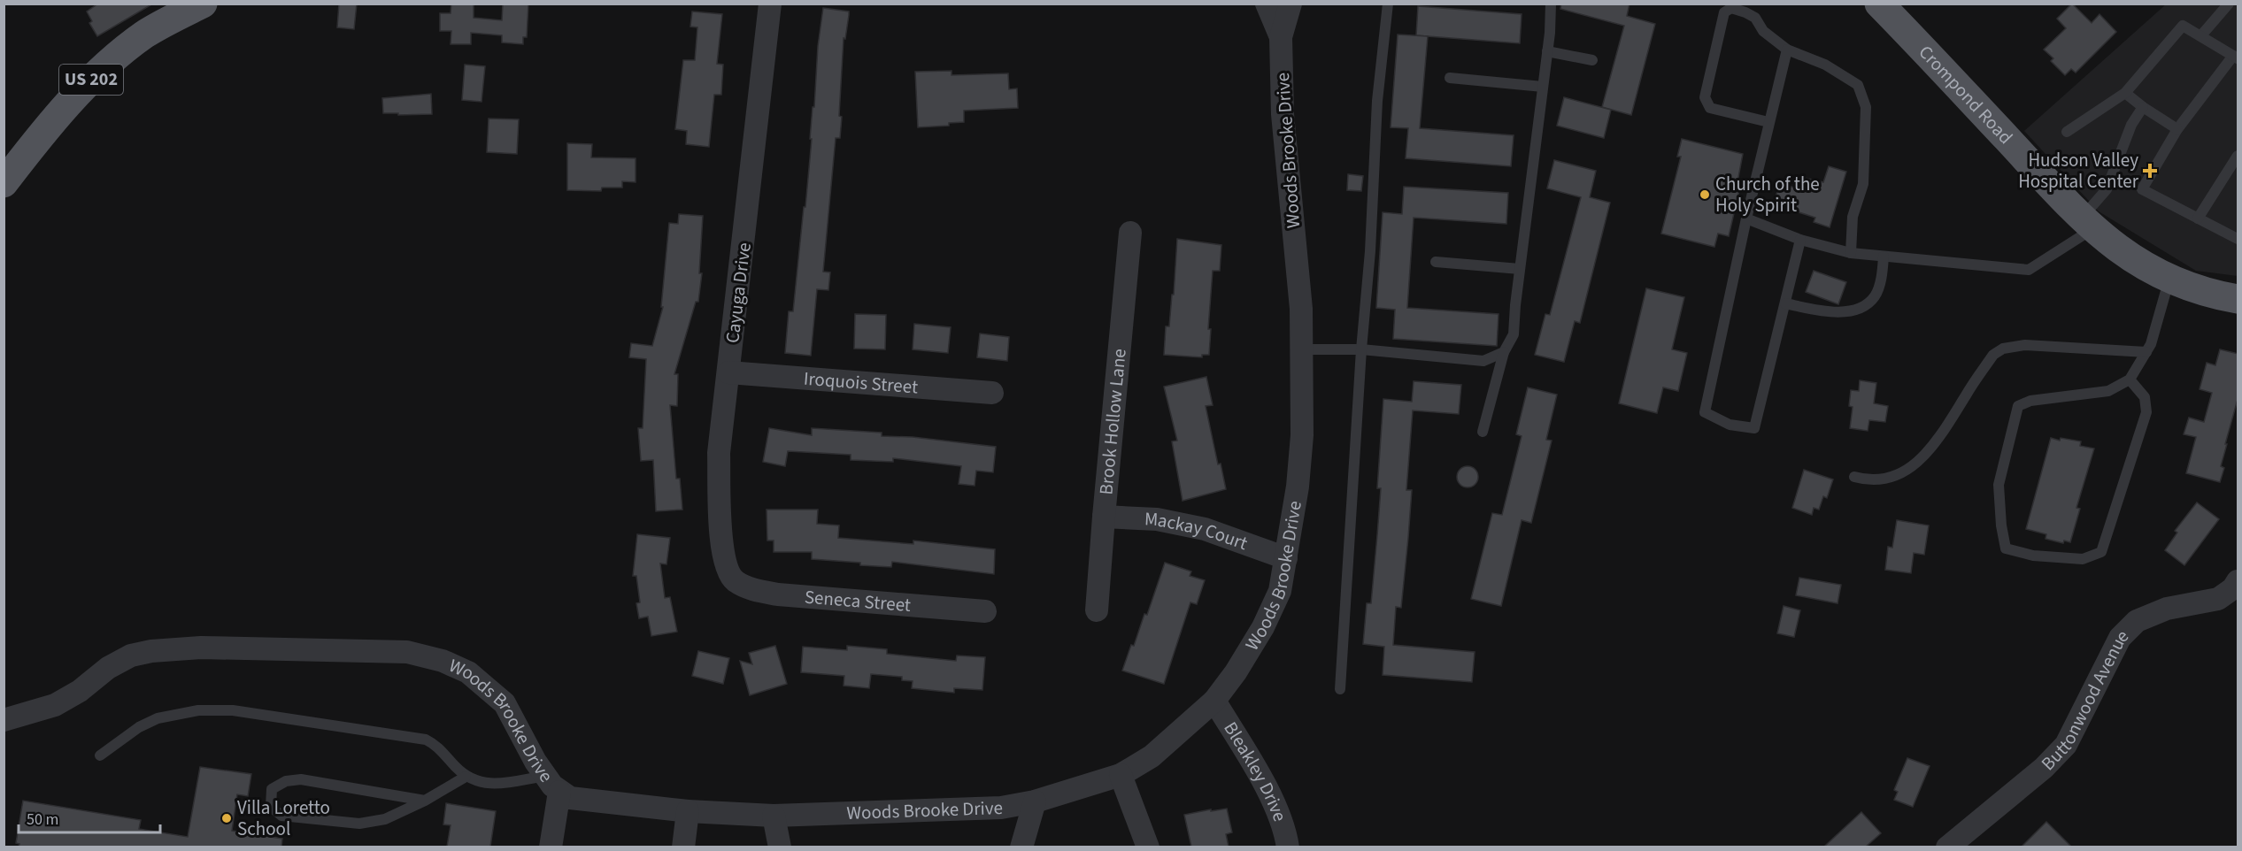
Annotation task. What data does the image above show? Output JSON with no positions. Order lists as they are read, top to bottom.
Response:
{
  "streets": {
    "main road": ["US 202", "Crompond Road"],
    "street": [
      "Woods Brooke Drive",
      "Cayuga Drive",
      "Iroquois Street",
      "Brook Hollow Lane",
      "Mackay Court",
      "Seneca Street",
      "Buttonwood Avenue",
      "Bleakley Drive"
    ]
  },
  "crossings": [
    ["Woods Brooke Drive", "Mackay Court"],
    ["Woods Brooke Drive", "Bleakley Drive"],
    ["Cayuga Drive", "Iroquois Street"],
    ["Cayuga Drive", "Seneca Street"],
    ["Brook Hollow Lane", "Mackay Court"]
  ],
  "places": {
    "health": ["Hudson Valley Hospital Center"],
    "other": ["Church of the Holy Spirit", "Villa Loretto School"]
  },
  "scale_bar": "50 m"
}
